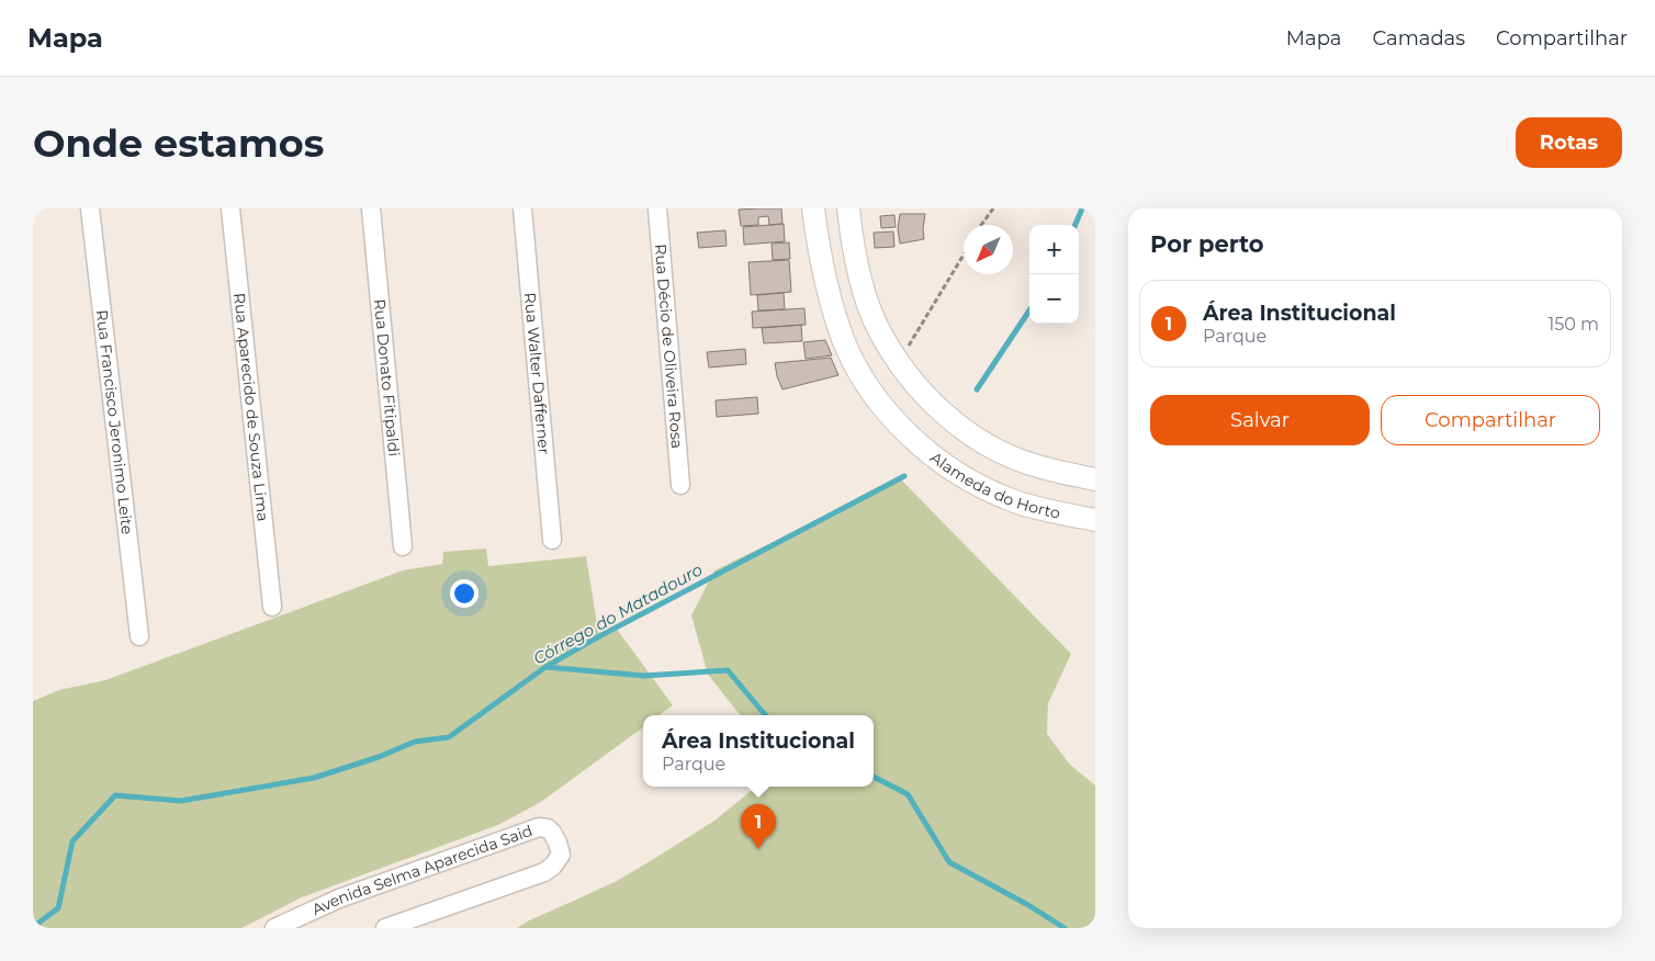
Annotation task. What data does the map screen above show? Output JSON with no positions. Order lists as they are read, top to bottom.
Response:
{
  "streets": {
    "main road": ["Alameda do Horto"],
    "street": [
      "Rua Décio de Oliveira Rosa",
      "Rua Walter Dafferner",
      "Rua Donato Fitipaldi",
      "Rua Aparecido de Souza Lima",
      "Rua Francisco Jeronimo Leite",
      "Avenida Selma Aparecida Said"
    ]
  },
  "water": ["Córrego do Matadouro"],
  "north": "bottom left",
  "page": {
    "header": "Mapa",
    "nav": ["Mapa", "Camadas", "Compartilhar"],
    "buttons": [
      "Rotas",
      ["Salvar", "Compartilhar"]
    ],
    "title": "Onde estamos",
    "heading": "Por perto",
    "map_buttons": ["+", "−"],
    "list": [
      {
        "mark": "1",
        "name": "Área Institucional",
        "note": "Parque",
        "value": "150 m"
      }
    ],
    "popup": ["Área Institucional", "Parque"],
    "pins": "1"
  }
}
